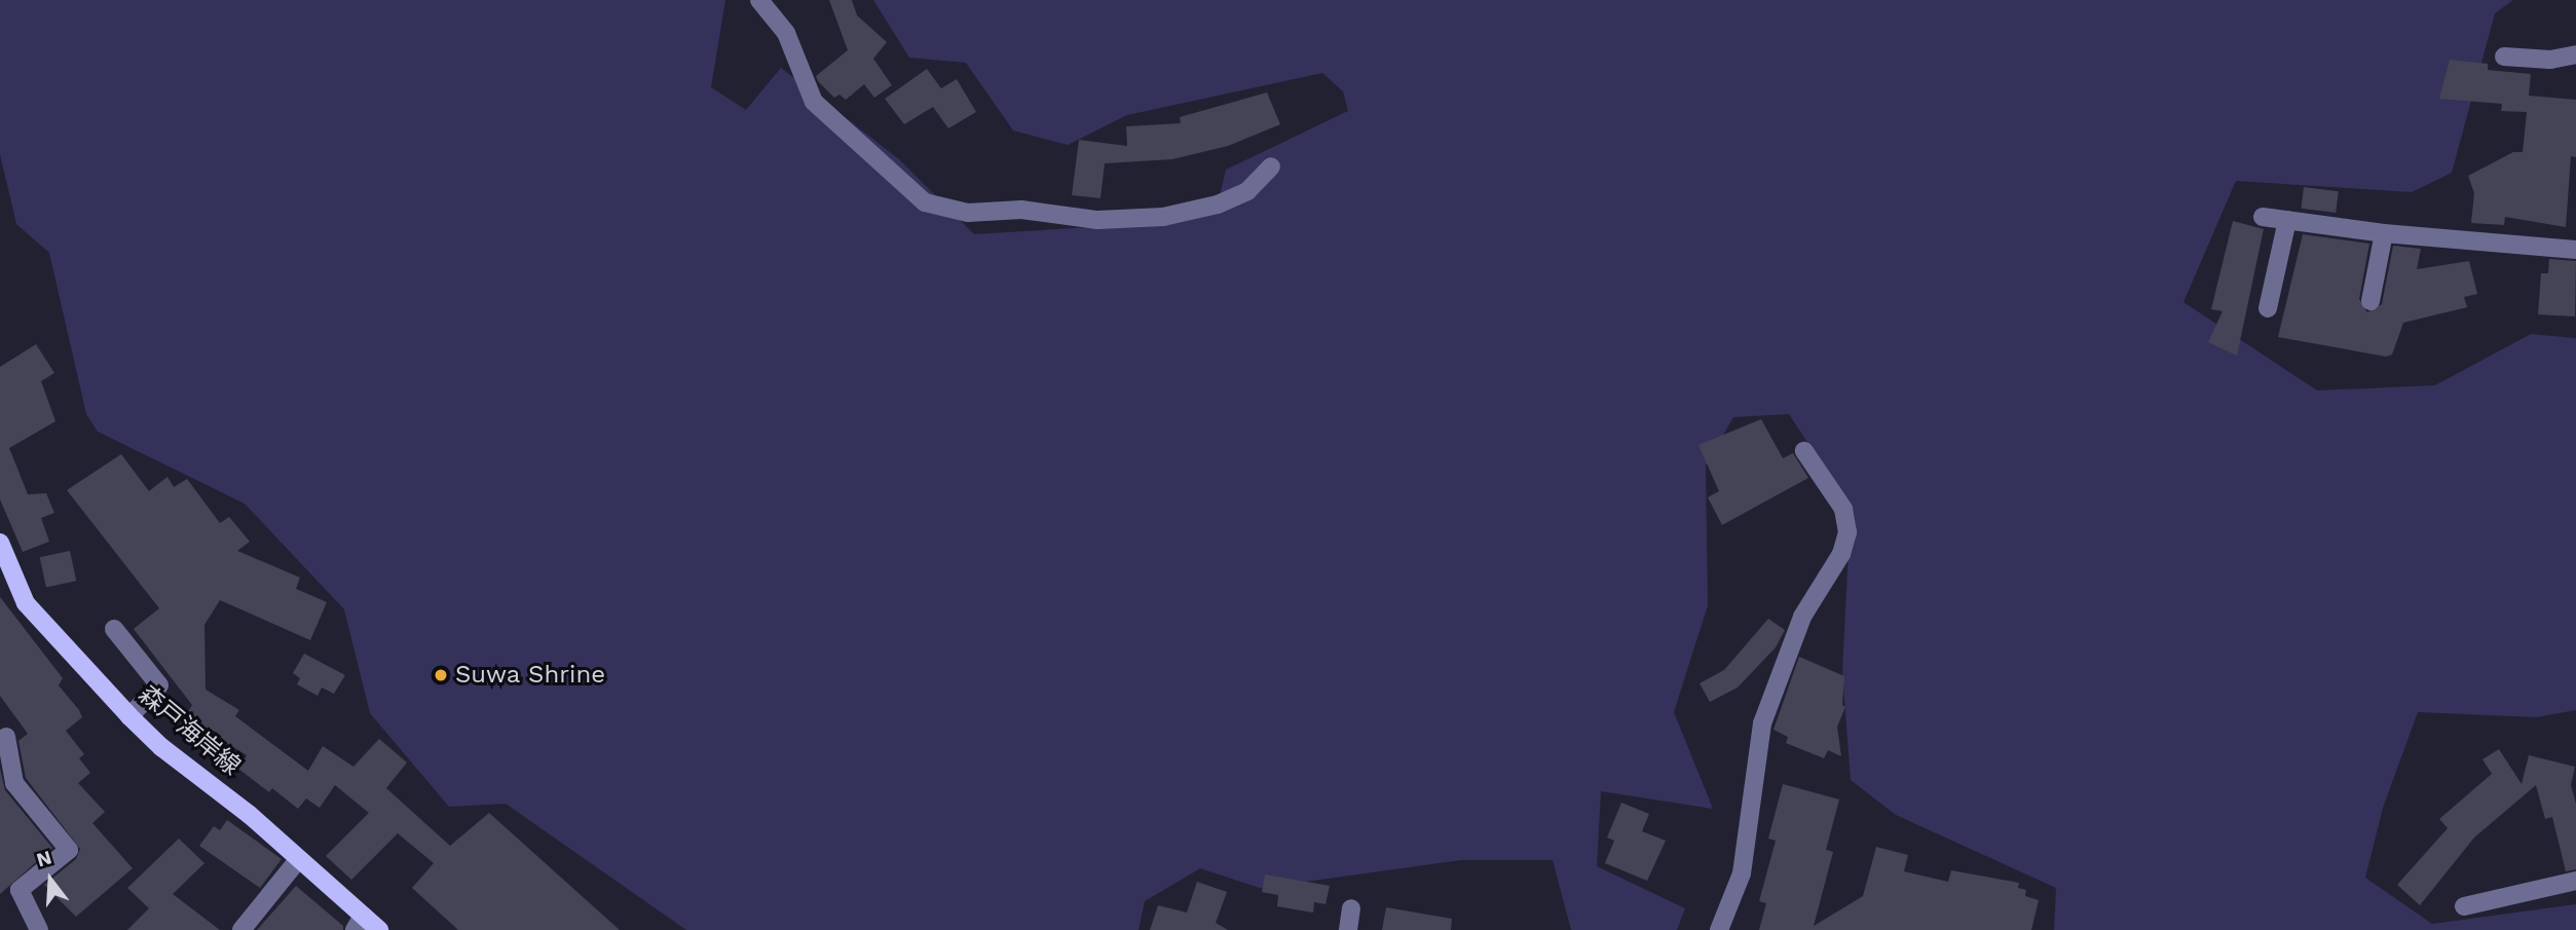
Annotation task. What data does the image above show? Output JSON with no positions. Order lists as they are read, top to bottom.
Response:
{
  "streets": {
    "main road": ["森戸海岸線"]
  },
  "places": ["Suwa Shrine"],
  "north": "top"
}
